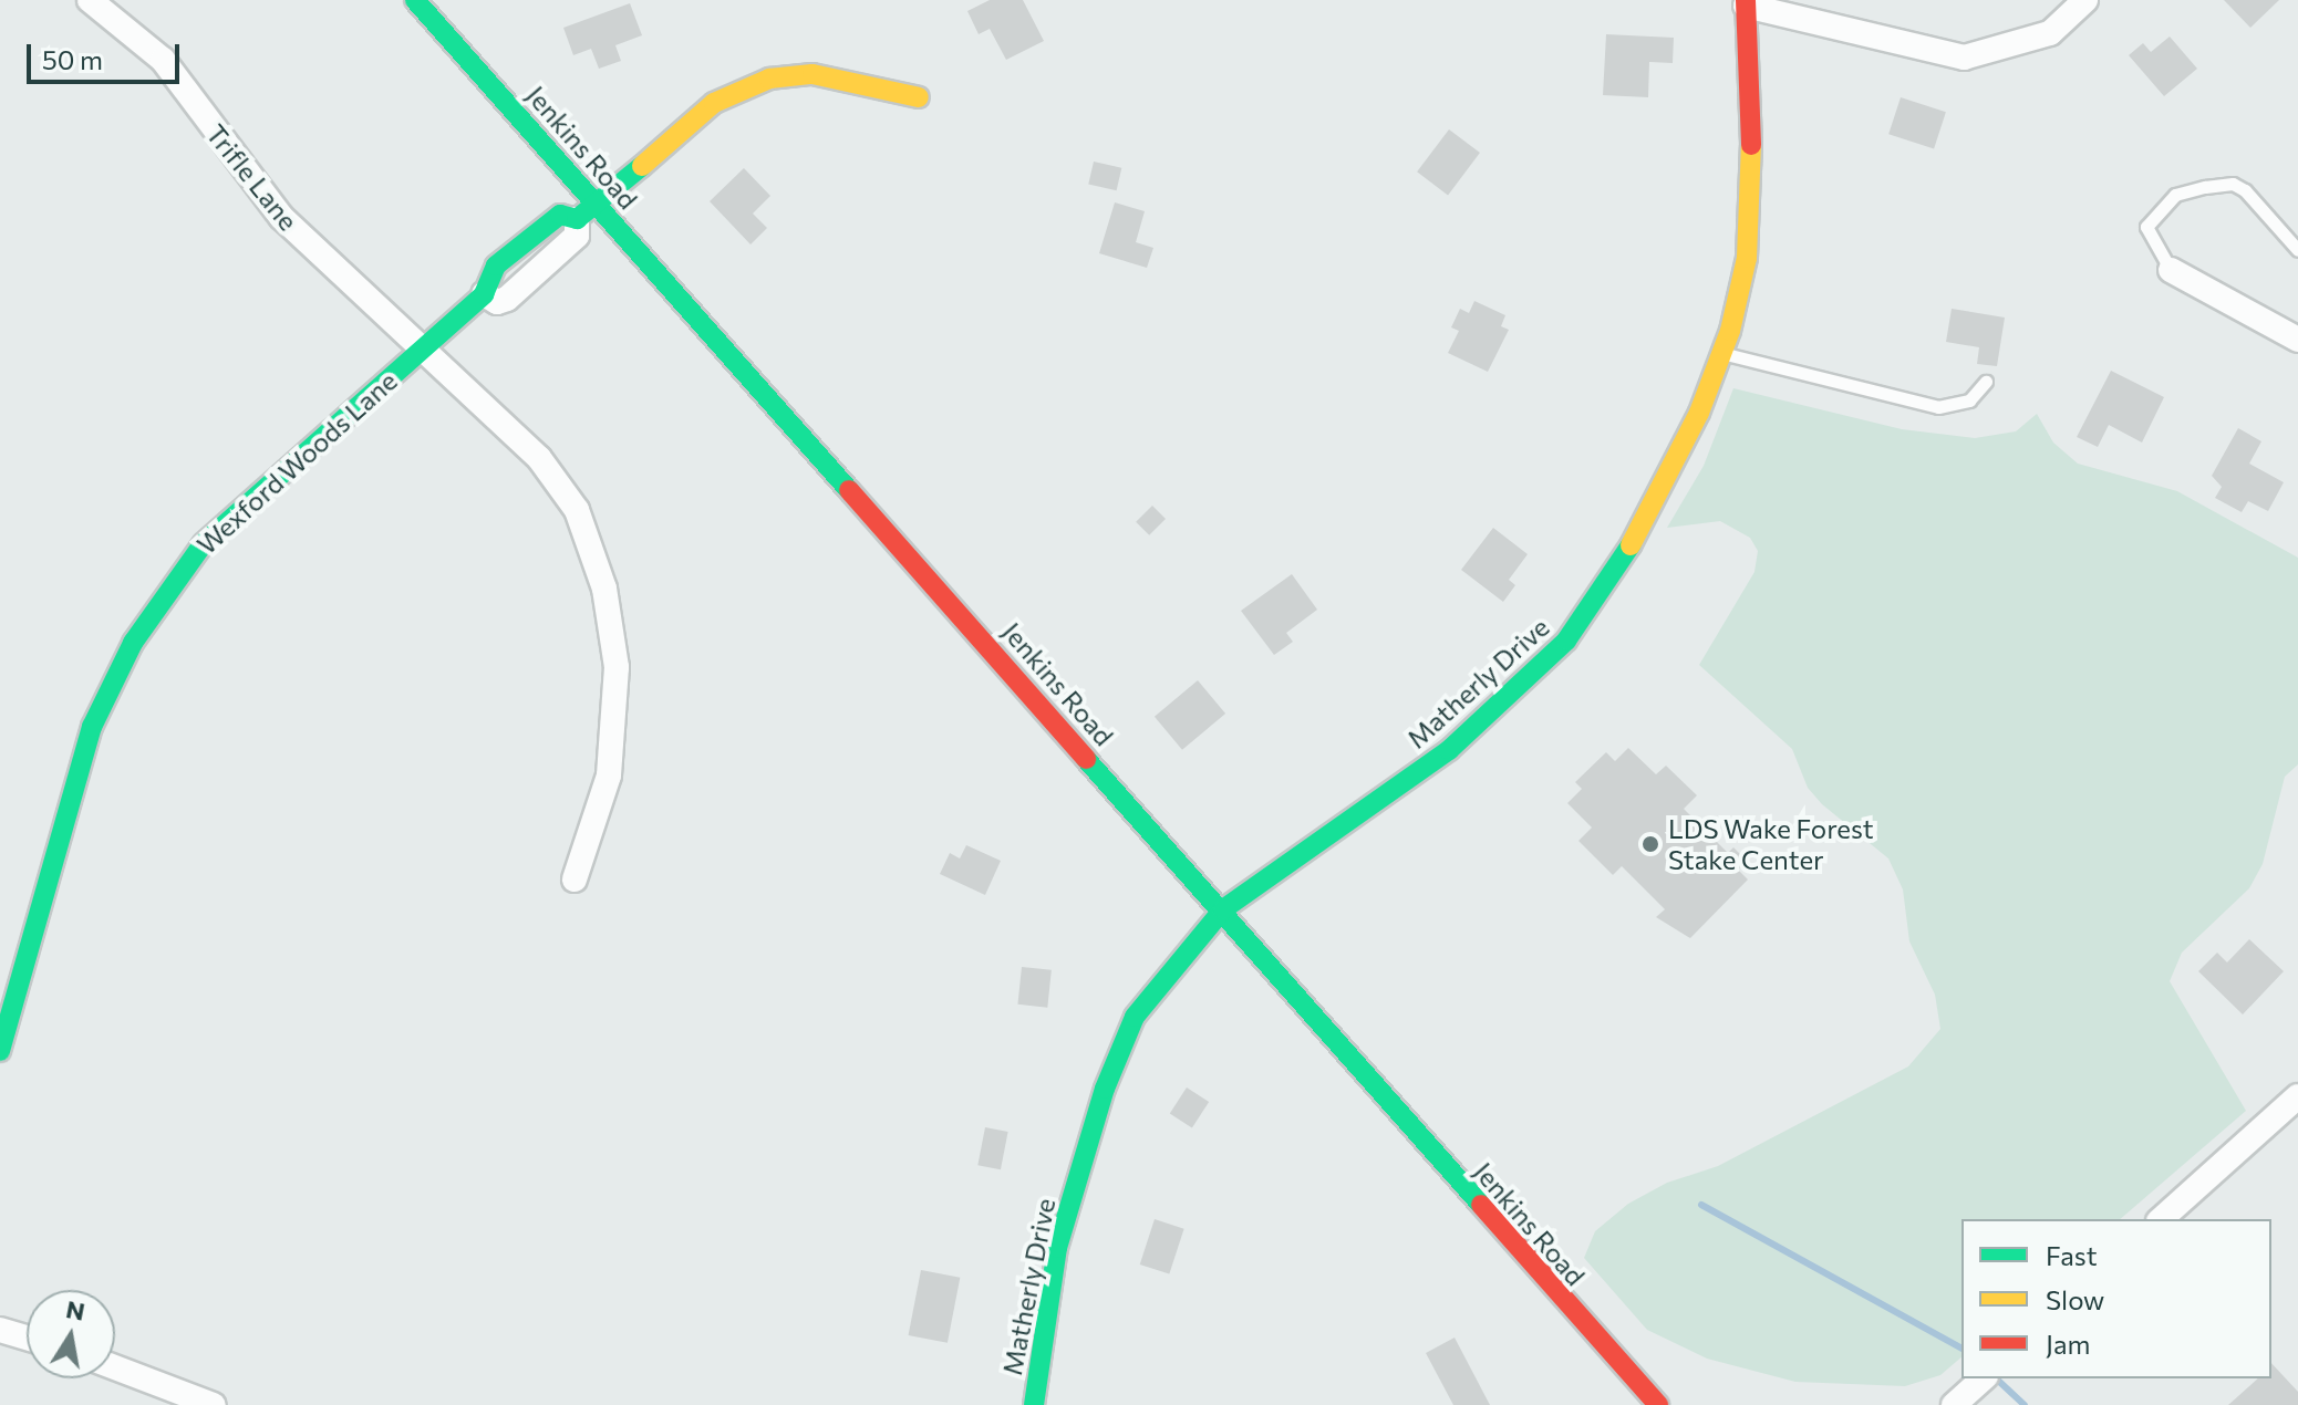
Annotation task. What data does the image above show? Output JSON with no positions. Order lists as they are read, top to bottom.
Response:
{
  "streets": {
    "street": [
      "Jenkins Road",
      "Trifle Lane",
      "Wexford Woods Lane",
      "Matherly Drive"
    ]
  },
  "crossings": [
    ["Jenkins Road", "Wexford Woods Lane"],
    ["Jenkins Road", "Matherly Drive"],
    ["Trifle Lane", "Wexford Woods Lane"]
  ],
  "places": ["LDS Wake Forest Stake Center"],
  "legend": ["Fast", "Slow", "Jam"],
  "scale_bar": "50 m",
  "north": "top"
}
